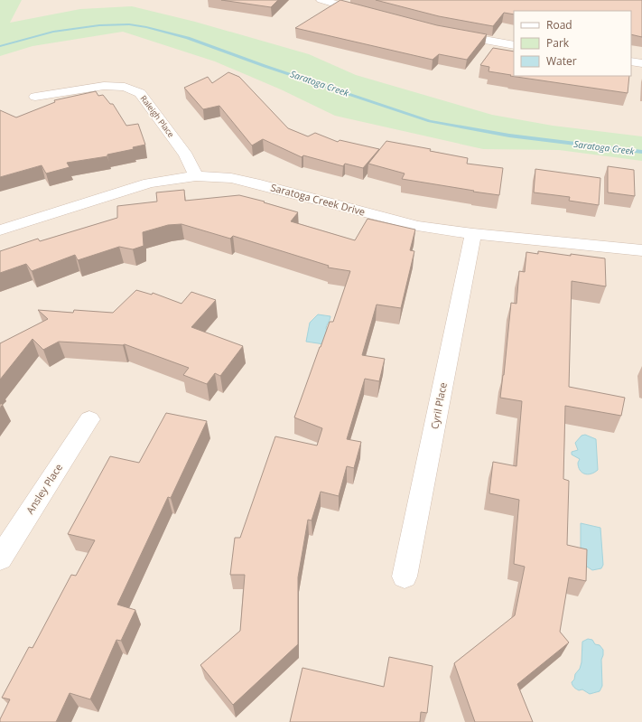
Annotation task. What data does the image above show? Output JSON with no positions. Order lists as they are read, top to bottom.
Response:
{
  "streets": {
    "street": [
      "Raleigh Place",
      "Saratoga Creek Drive",
      "Cyril Place",
      "Ansley Place"
    ]
  },
  "crossings": [
    ["Raleigh Place", "Saratoga Creek Drive"],
    ["Saratoga Creek Drive", "Cyril Place"]
  ],
  "water": ["Saratoga Creek"],
  "legend": ["Road", "Park", "Water"]
}
